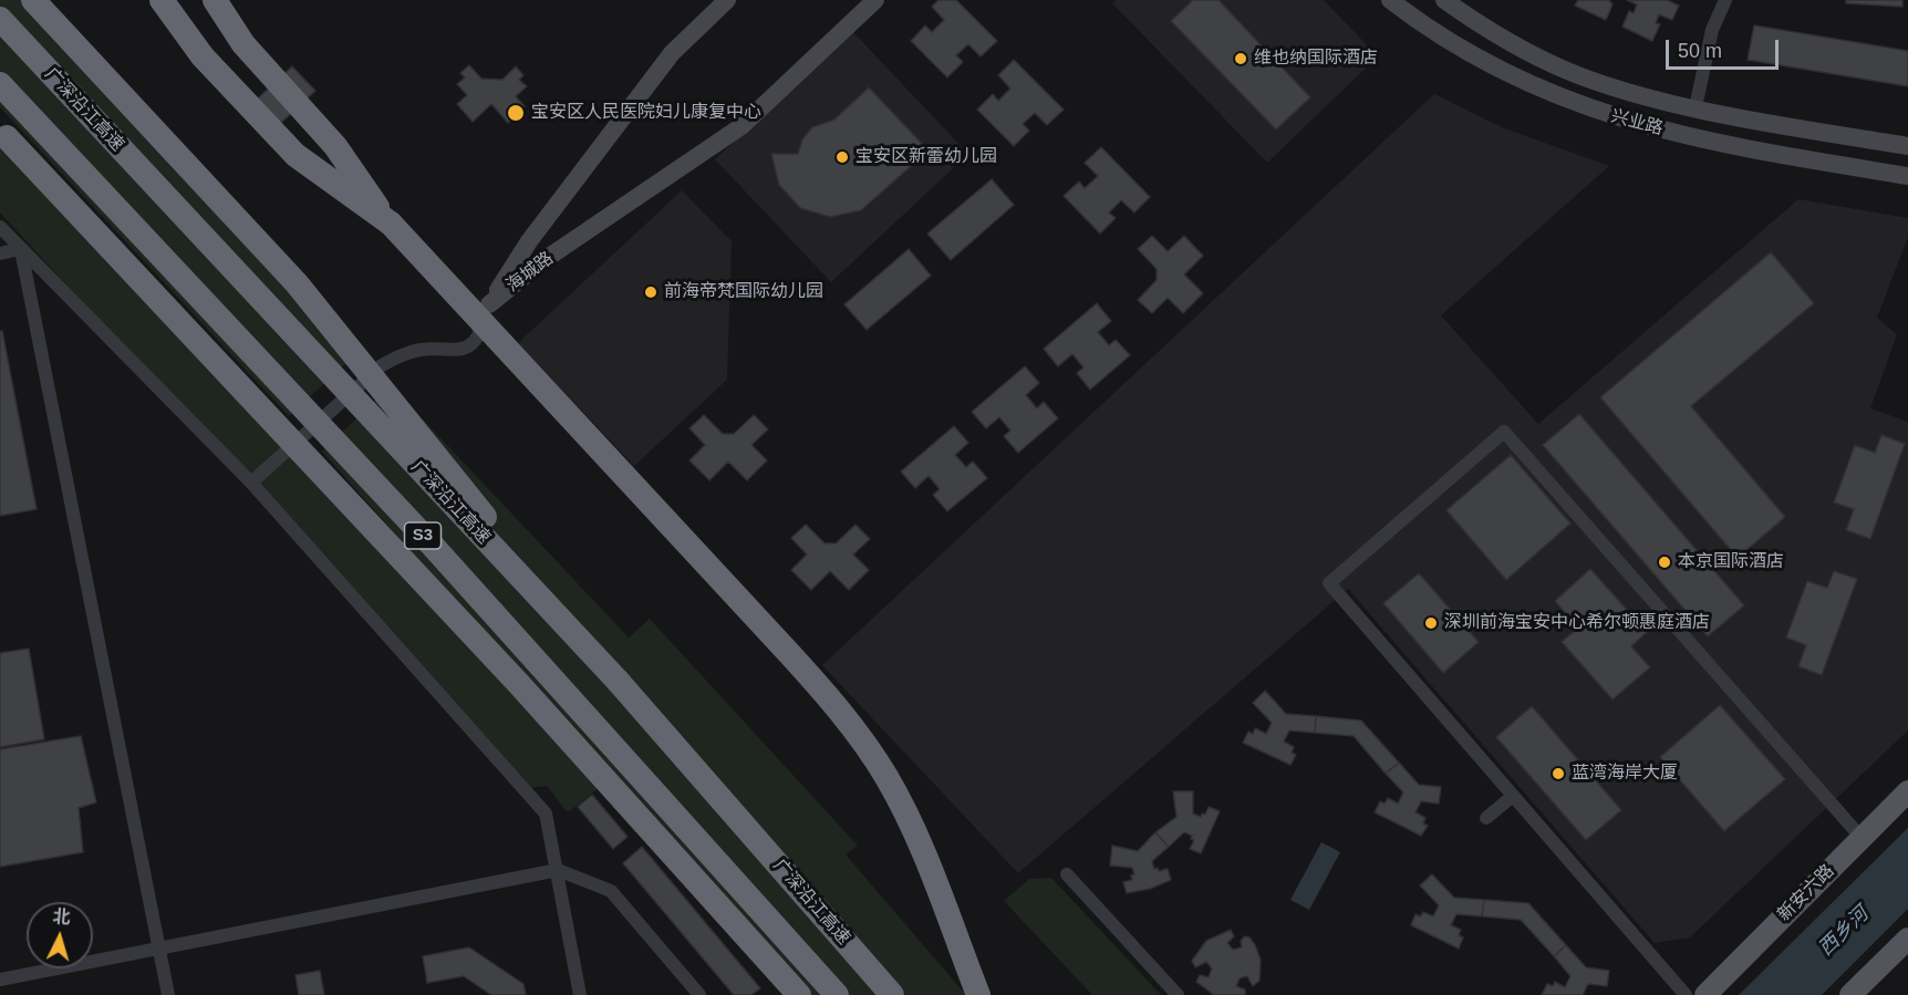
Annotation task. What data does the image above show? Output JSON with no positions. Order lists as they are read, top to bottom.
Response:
{
  "streets": {
    "highway": ["广深沿江高速", "S3"],
    "main road": ["兴业路", "海城路", "新安六路"]
  },
  "water": ["西乡河"],
  "places": [
    "维也纳国际酒店",
    "宝安区人民医院妇儿康复中心",
    "宝安区新蕾幼儿园",
    "前海帝梵国际幼儿园",
    "本京国际酒店",
    "深圳前海宝安中心希尔顿惠庭酒店",
    "蓝湾海岸大厦"
  ],
  "scale_bar": "50 m",
  "north": "top"
}
